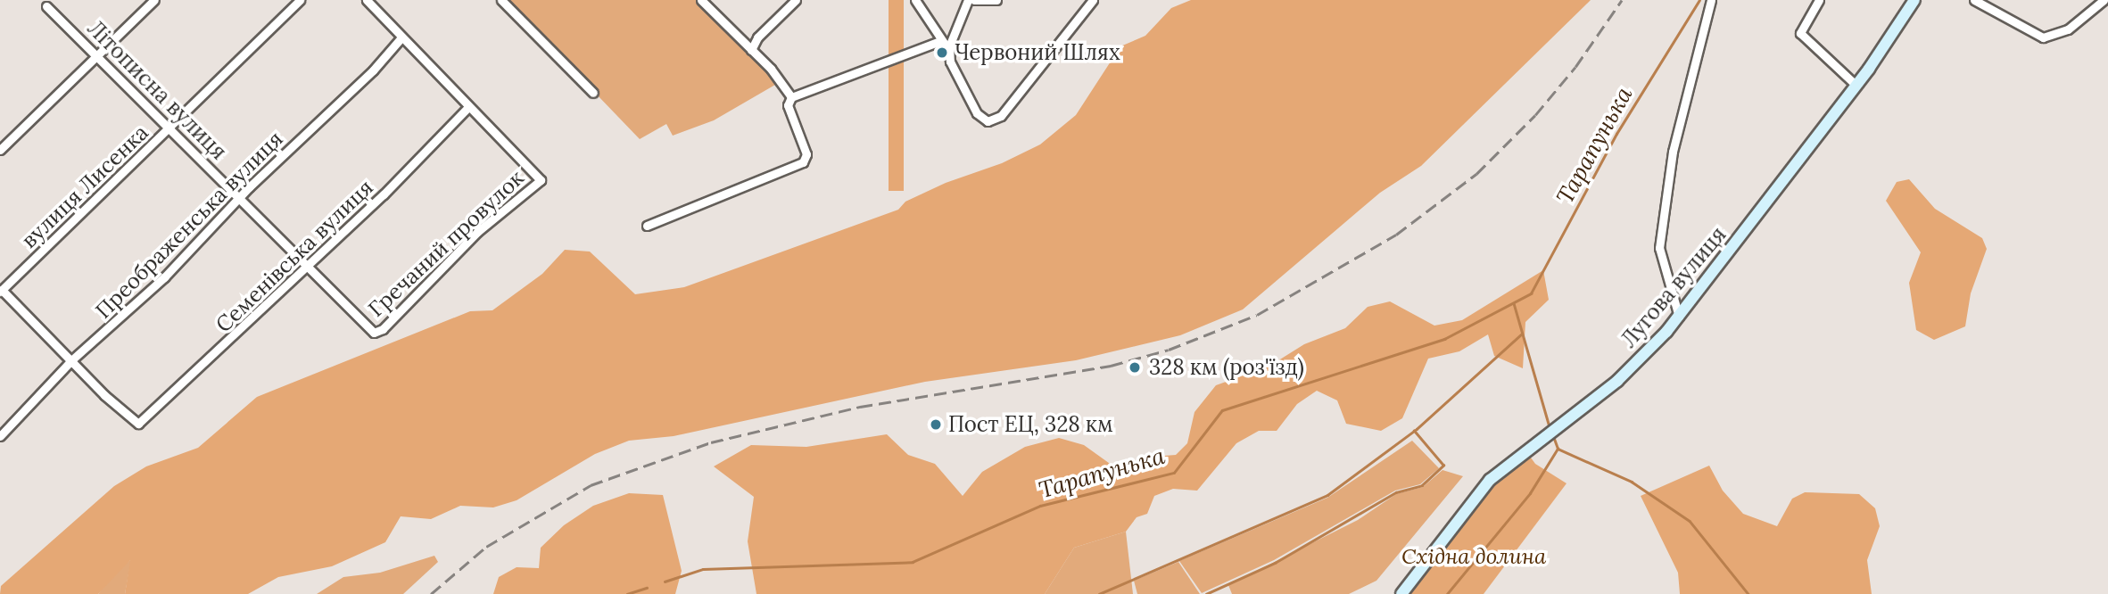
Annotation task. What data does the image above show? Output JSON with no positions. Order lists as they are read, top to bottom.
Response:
{
  "streets": {
    "street": [
      "Літописна вулиця",
      "вулиця Лисенка",
      "Преображенська вулиця",
      "Гречаний провулок",
      "Семенівська вулиця",
      "Лугова вулиця"
    ]
  },
  "crossings": [
    ["Літописна вулиця", "вулиця Лисенка"],
    ["Літописна вулиця", "Преображенська вулиця"],
    ["Літописна вулиця", "Гречаний провулок"],
    ["Літописна вулиця", "Семенівська вулиця"],
    ["Преображенська вулиця", "Семенівська вулиця"],
    ["Гречаний провулок", "Семенівська вулиця"]
  ],
  "water": ["Тарапунька"],
  "parks": ["Східна долина"],
  "places": ["Червоний Шлях", "328 км (роз'їзд)", "Пост ЕЦ, 328 км"]
}
